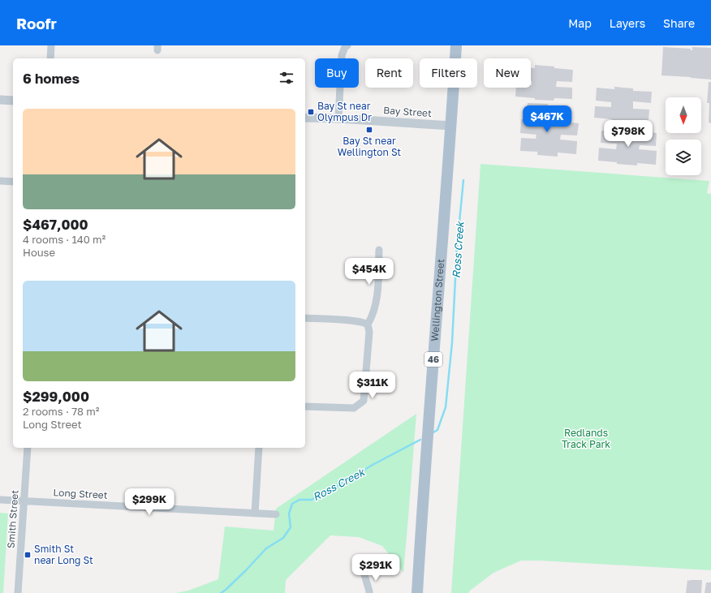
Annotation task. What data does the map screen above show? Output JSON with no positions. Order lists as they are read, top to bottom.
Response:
{
  "streets": {
    "main road": ["Wellington Street", "46"],
    "street": ["Bay Street", "Long Street", "Smith Street"]
  },
  "crossings": [
    ["Bay Street", "Wellington Street"],
    ["Long Street", "Smith Street"]
  ],
  "water": ["Ross Creek"],
  "parks": ["Redlands Track Park"],
  "places": {
    "transit": ["Bay St near Olympus Dr", "Bay St near Wellington St", "Smith St near Long St"]
  },
  "north": "bottom",
  "page": {
    "header": "Roofr",
    "nav": ["Map", "Layers", "Share"],
    "chip": [
      "Buy",
      "Rent",
      "Filters",
      "New"
    ],
    "heading": "6 homes",
    "list": [
      {
        "name": "$467,000",
        "note": "4 rooms · 140 m² · House"
      },
      {
        "name": "$299,000",
        "note": "2 rooms · 78 m² · Long Street"
      }
    ],
    "price": [
      "$467K",
      "$798K",
      "$454K",
      "$311K",
      "$299K",
      "$291K"
    ]
  }
}
